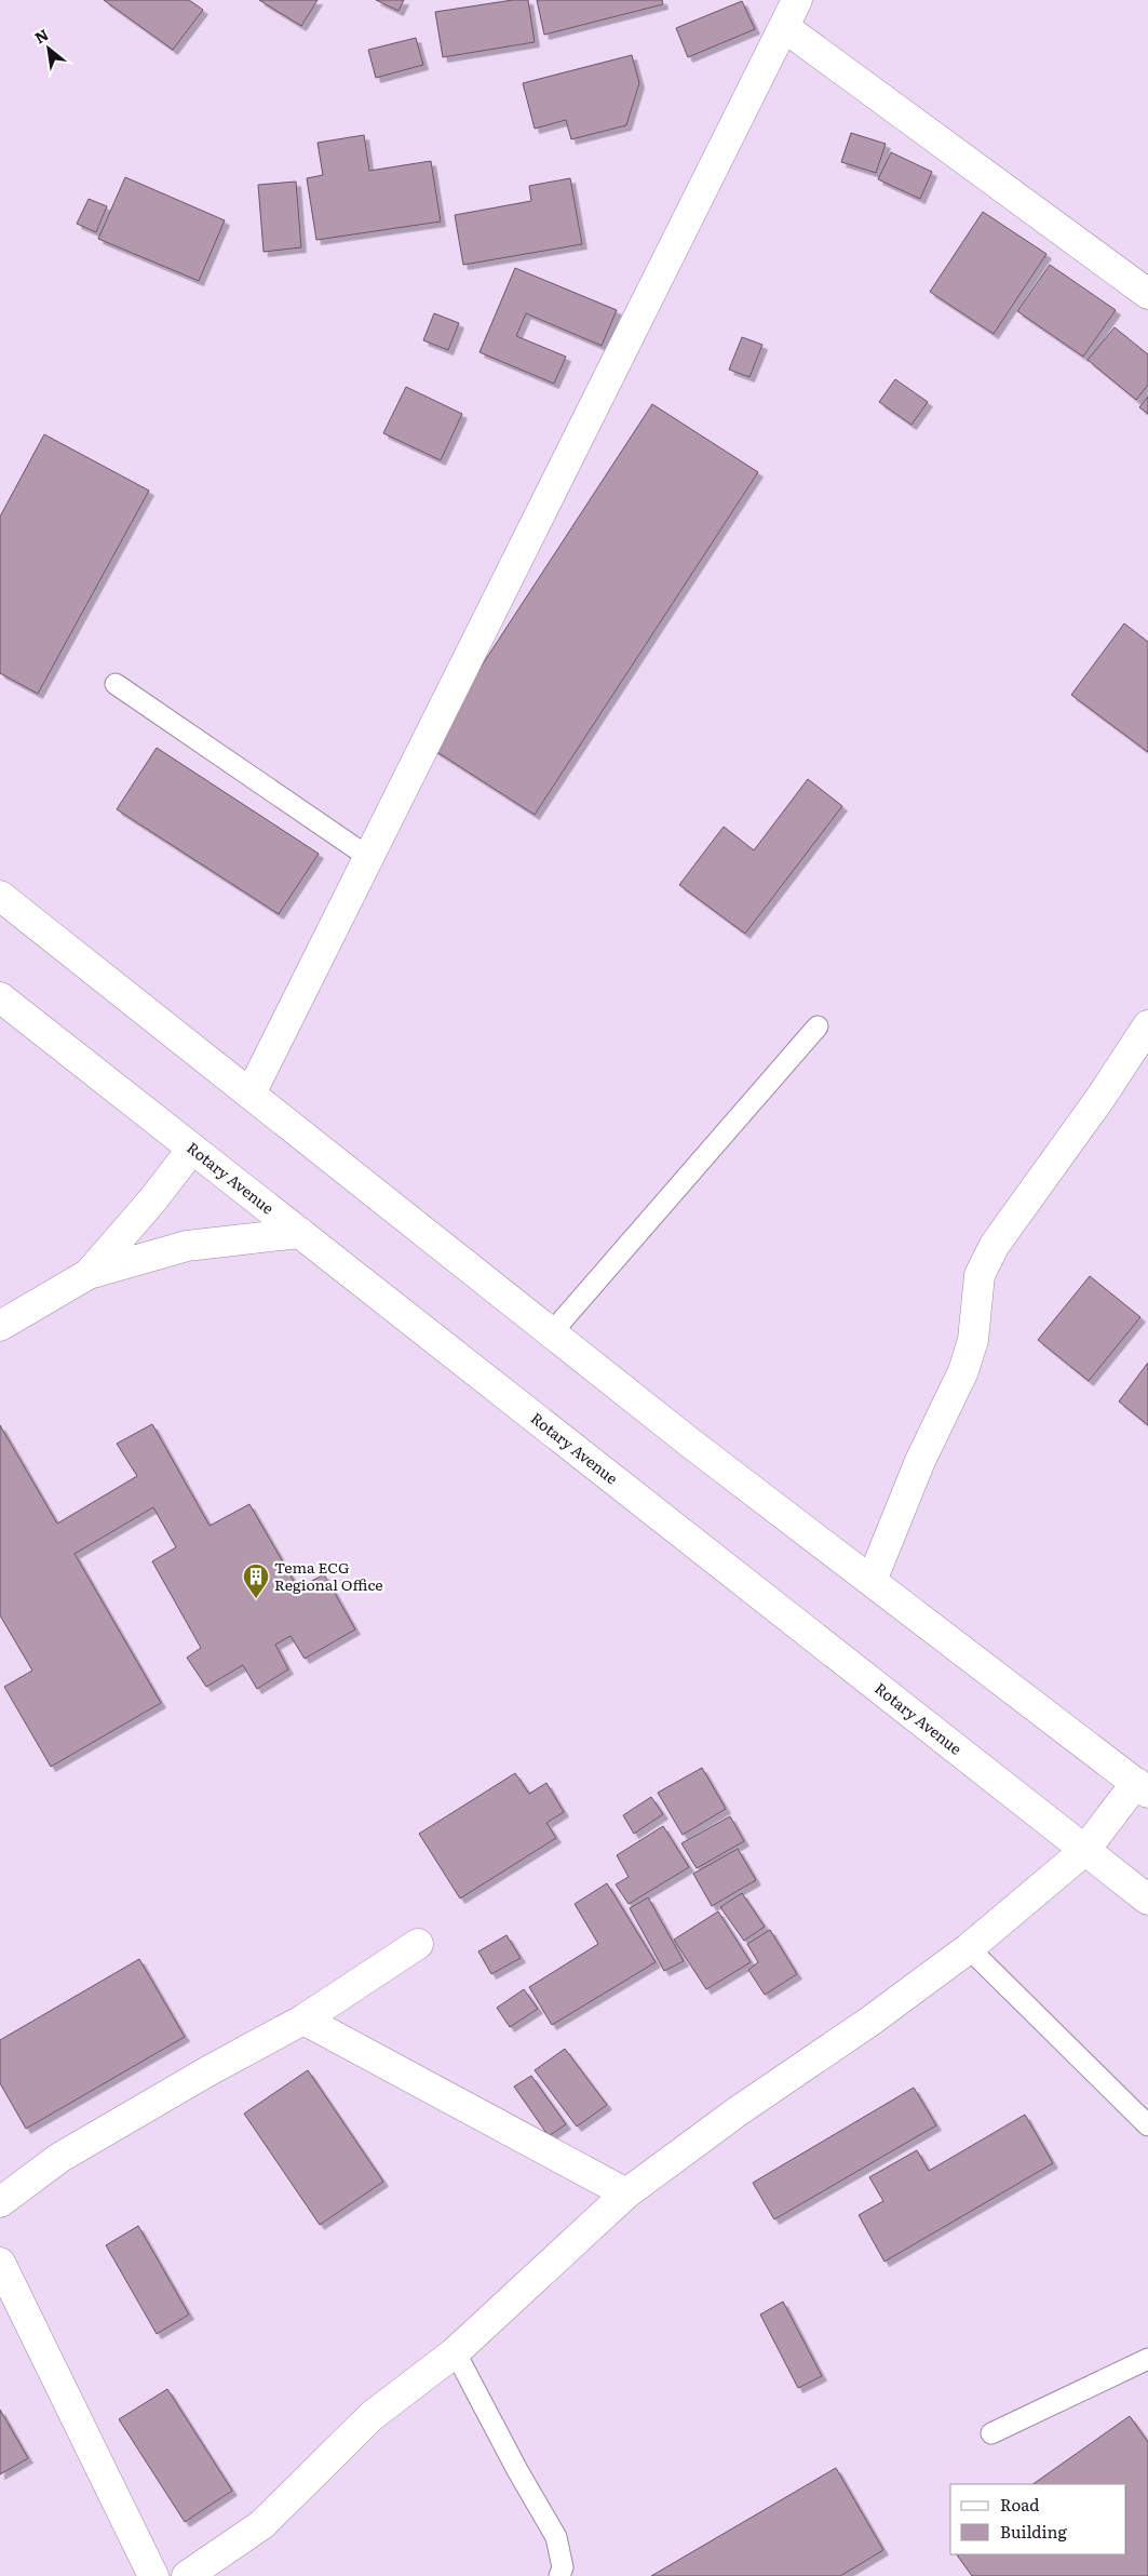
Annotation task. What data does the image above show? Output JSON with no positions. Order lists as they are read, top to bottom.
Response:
{
  "streets": {
    "street": ["Rotary Avenue"]
  },
  "places": {
    "building": ["Tema ECG Regional Office"]
  },
  "legend": ["Road", "Building"],
  "north": "top left"
}
